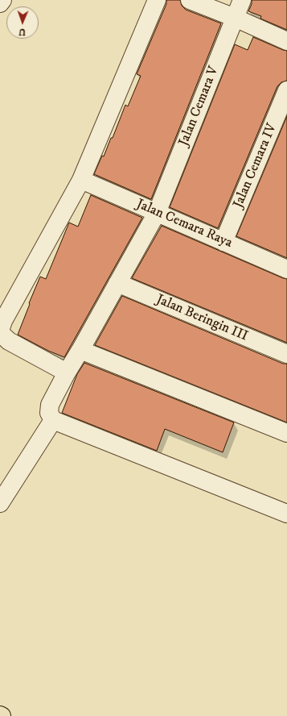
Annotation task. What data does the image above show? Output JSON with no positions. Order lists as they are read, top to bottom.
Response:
{
  "streets": {
    "street": [
      "Jalan Cemara V",
      "Jalan Cemara IV",
      "Jalan Cemara Raya",
      "Jalan Beringin III"
    ]
  },
  "crossings": [
    ["Jalan Cemara V", "Jalan Cemara Raya"],
    ["Jalan Cemara V", "Jalan Beringin III"],
    ["Jalan Cemara IV", "Jalan Cemara Raya"]
  ],
  "north": "bottom"
}
